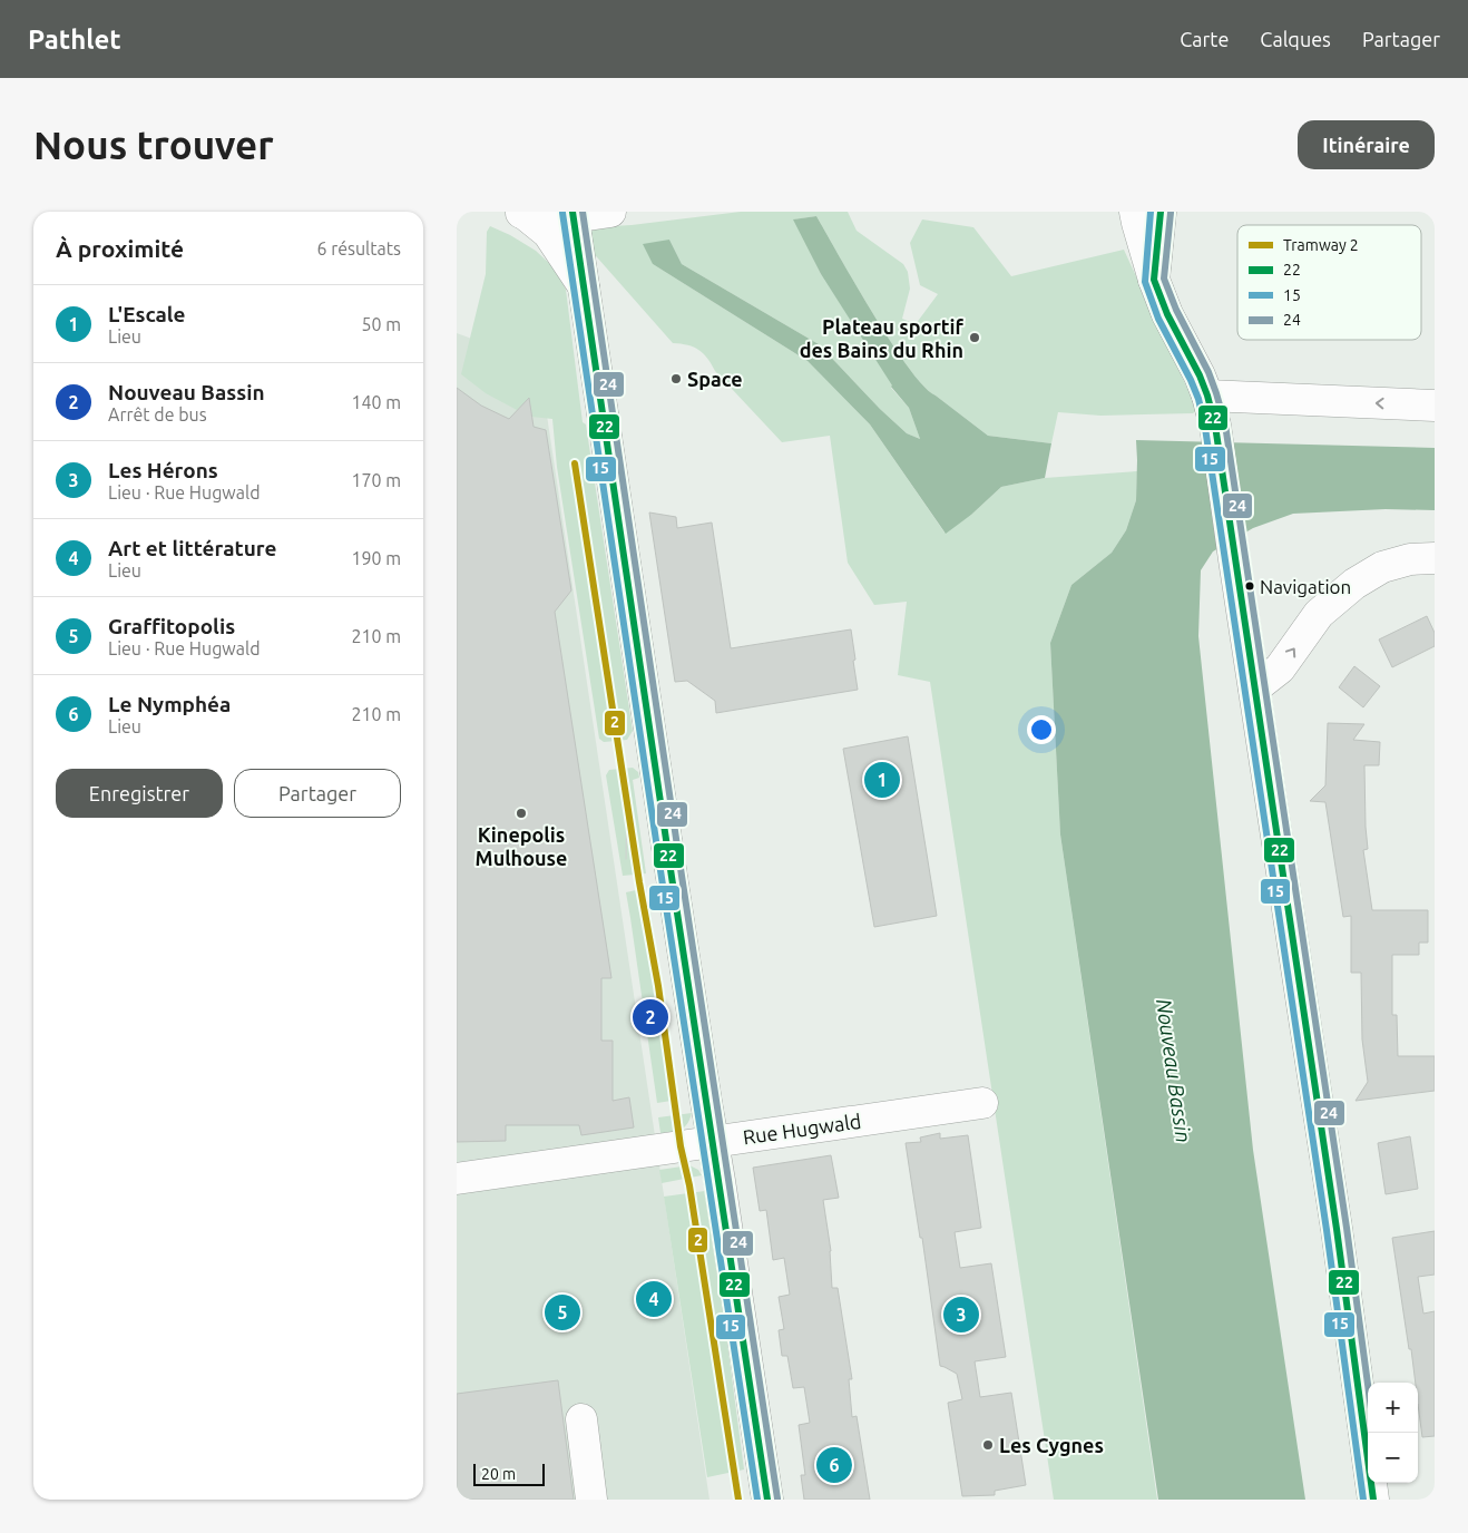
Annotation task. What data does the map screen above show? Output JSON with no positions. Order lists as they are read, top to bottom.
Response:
{
  "streets": {
    "main road": ["Rue Hugwald"]
  },
  "water": ["Nouveau Bassin"],
  "places": [
    "Plateau sportif des Bains du Rhin",
    "Space",
    "Navigation",
    "Kinepolis Mulhouse",
    "Les Cygnes"
  ],
  "lines": [
    "transit line 22",
    "transit line 15",
    "transit line 24",
    "tram line 2"
  ],
  "legend": [
    "Tramway 2",
    "22",
    "15",
    "24"
  ],
  "scale_bar": "20 m",
  "page": {
    "header": "Pathlet",
    "nav": ["Carte", "Calques", "Partager"],
    "buttons": [
      "Itinéraire",
      ["Enregistrer", "Partager"]
    ],
    "title": "Nous trouver",
    "heading": ["À proximité", "6 résultats"],
    "list": [
      {
        "mark": "1",
        "name": "L'Escale",
        "note": "Lieu",
        "value": "50 m"
      },
      {
        "mark": "2",
        "name": "Nouveau Bassin",
        "note": "Arrêt de bus",
        "value": "140 m"
      },
      {
        "mark": "3",
        "name": "Les Hérons",
        "note": "Lieu · Rue Hugwald",
        "value": "170 m"
      },
      {
        "mark": "4",
        "name": "Art et littérature",
        "note": "Lieu",
        "value": "190 m"
      },
      {
        "mark": "5",
        "name": "Graffitopolis",
        "note": "Lieu · Rue Hugwald",
        "value": "210 m"
      },
      {
        "mark": "6",
        "name": "Le Nymphéa",
        "note": "Lieu",
        "value": "210 m"
      }
    ],
    "pins": [
      "1",
      "2",
      "4",
      "5",
      "3",
      "6"
    ],
    "map_buttons": ["+", "−"],
    "scale": "20 m"
  }
}
